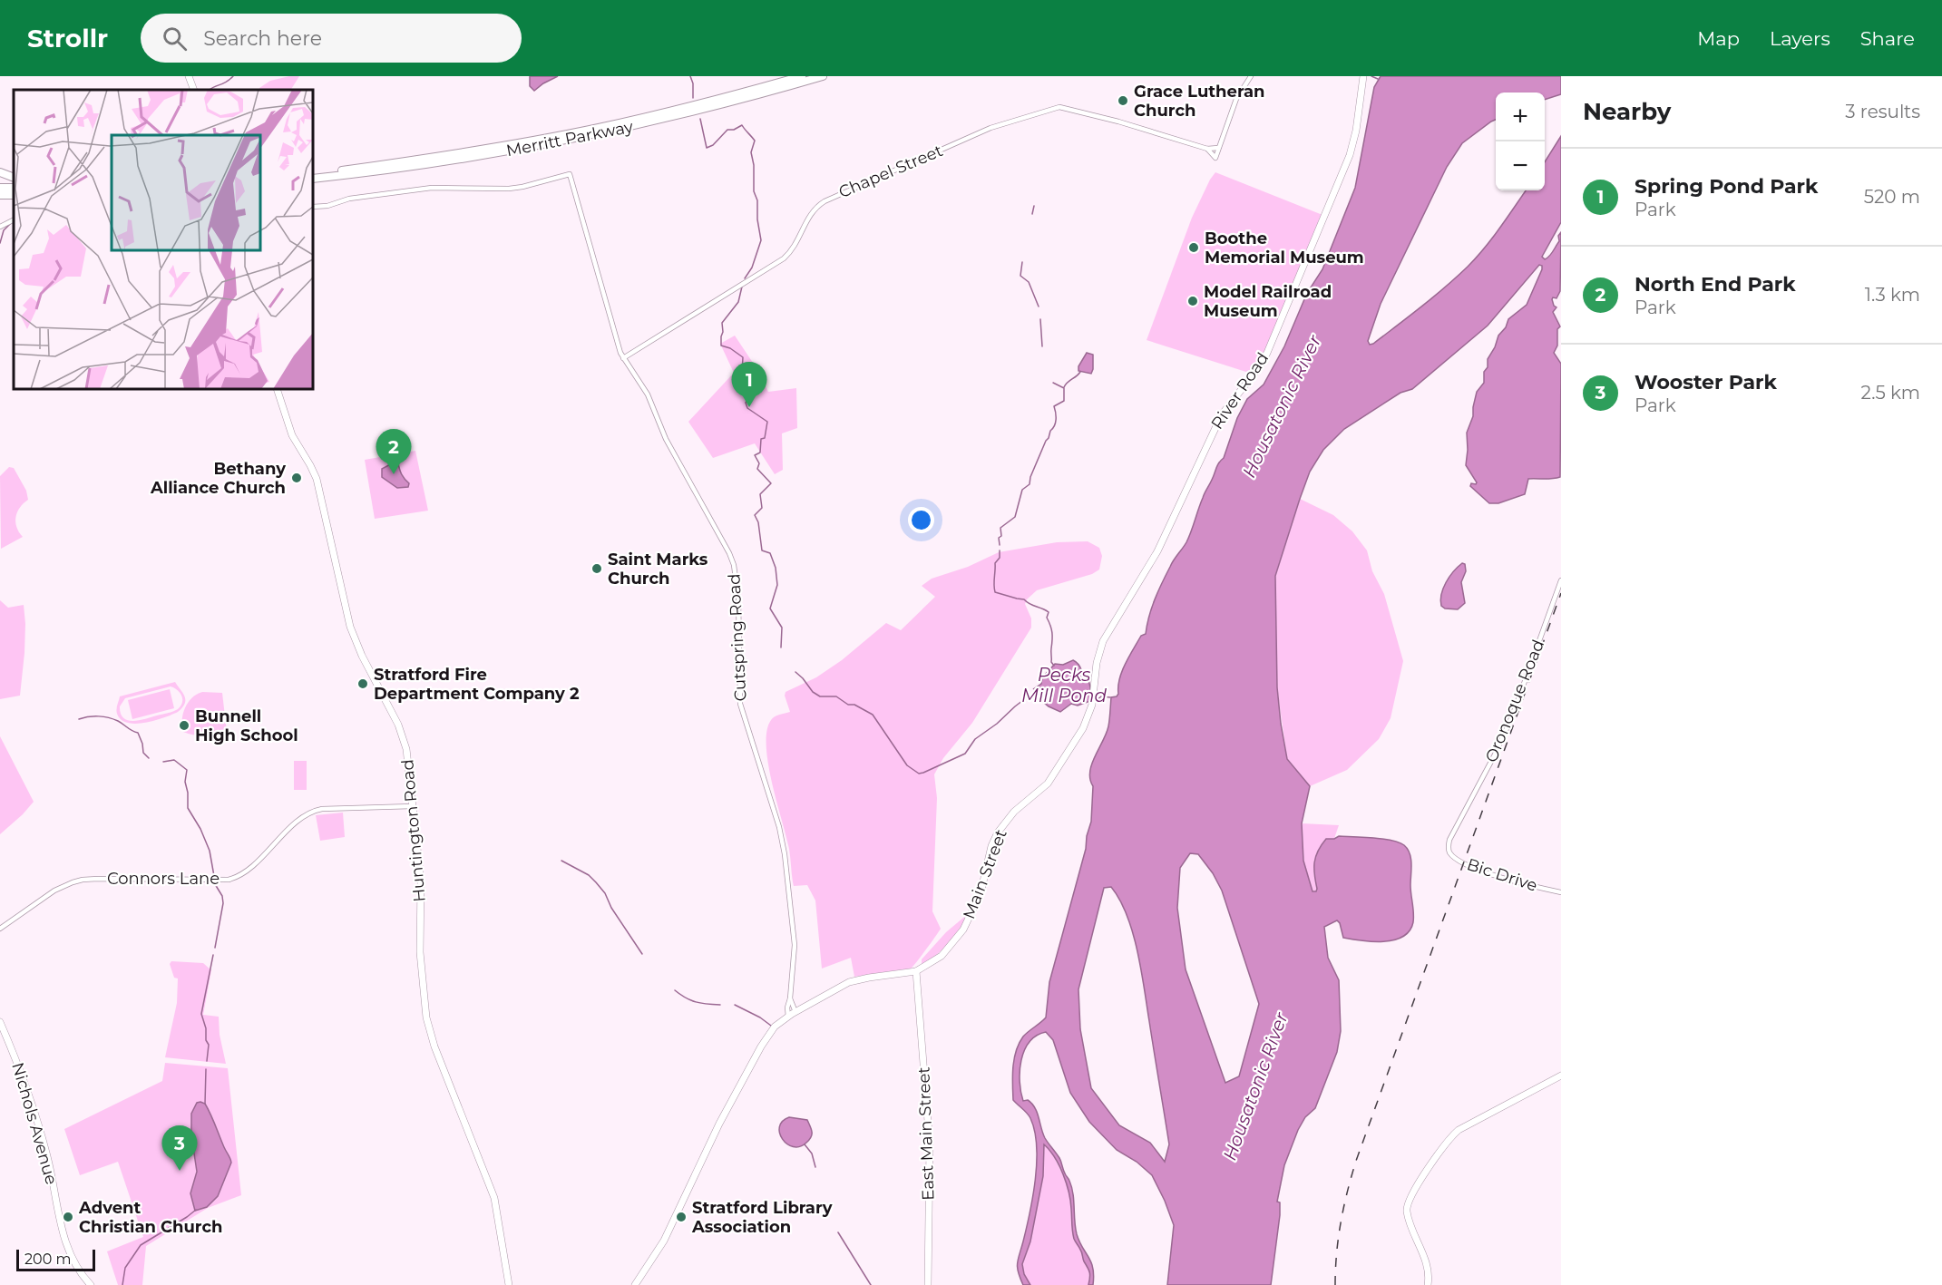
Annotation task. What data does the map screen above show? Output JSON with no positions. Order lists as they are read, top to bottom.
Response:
{
  "streets": {
    "highway": ["Merritt Parkway"],
    "main road": [
      "River Road",
      "Huntington Road",
      "Main Street",
      "Nichols Avenue",
      "East Main Street"
    ],
    "street": [
      "Chapel Street",
      "Cutspring Road",
      "Oronoque Road",
      "Bic Drive",
      "Connors Lane"
    ]
  },
  "crossings": [
    ["Chapel Street", "Cutspring Road"],
    ["River Road", "Main Street"],
    ["Cutspring Road", "Main Street"],
    ["Oronoque Road", "Bic Drive"],
    ["Huntington Road", "Connors Lane"],
    ["Main Street", "East Main Street"]
  ],
  "water": ["Housatonic River", "Pecks Mill Pond"],
  "places": [
    "Grace Lutheran Church",
    "Boothe Memorial Museum",
    "Model Railroad Museum",
    "Bethany Alliance Church",
    "Saint Marks Church",
    "Stratford Fire Department Company 2",
    "Bunnell High School",
    "Advent Christian Church",
    "Stratford Library Association"
  ],
  "scale_bar": "200 m",
  "page": {
    "header": "Strollr",
    "search": "Search here",
    "nav": ["Map", "Layers", "Share"],
    "heading": ["Nearby", "3 results"],
    "map_buttons": ["+", "−"],
    "list": [
      {
        "mark": "1",
        "name": "Spring Pond Park",
        "note": "Park",
        "value": "520 m"
      },
      {
        "mark": "2",
        "name": "North End Park",
        "note": "Park",
        "value": "1.3 km"
      },
      {
        "mark": "3",
        "name": "Wooster Park",
        "note": "Park",
        "value": "2.5 km"
      }
    ],
    "pins": ["1", "2", "3"],
    "scale": "200 m"
  }
}
